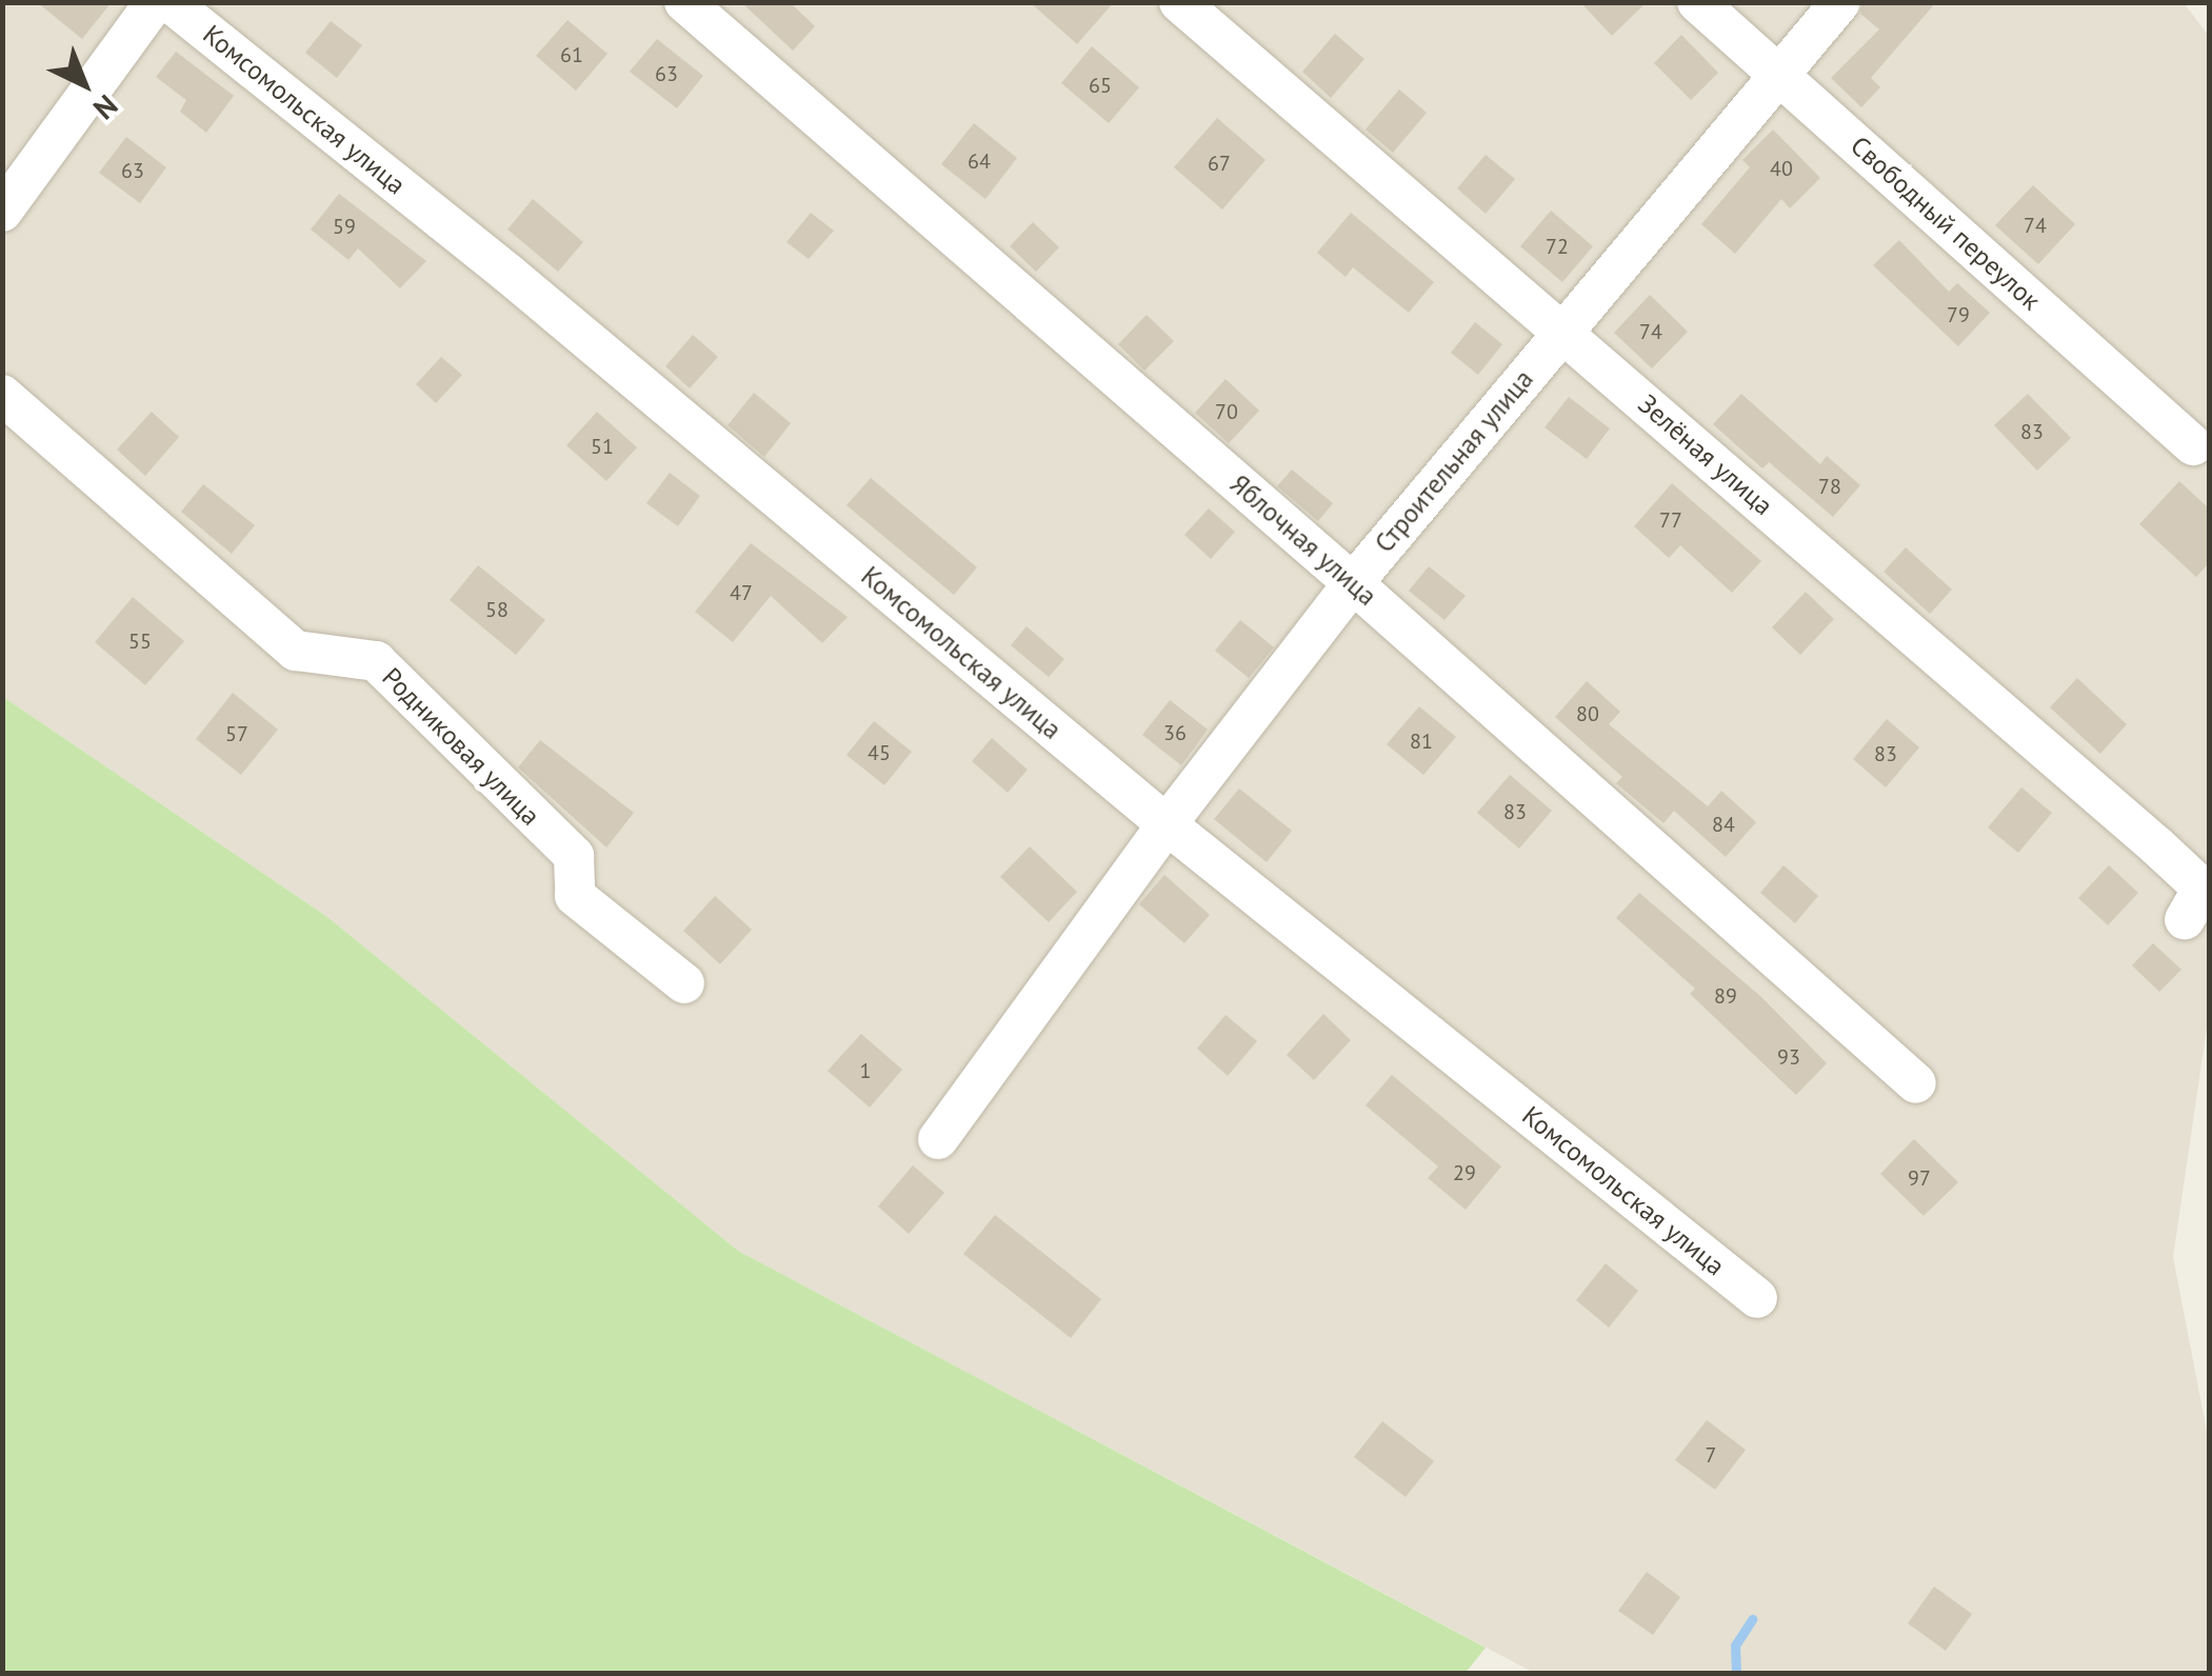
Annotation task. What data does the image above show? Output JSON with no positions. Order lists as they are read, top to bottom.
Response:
{
  "streets": {
    "street": [
      "Комсомольская улица",
      "Свободный переулок",
      "Зелёная улица",
      "Строительная улица",
      "Яблочная улица",
      "Родниковая улица"
    ]
  },
  "crossings": [
    ["Комсомольская улица", "Строительная улица"],
    ["Свободный переулок", "Строительная улица"],
    ["Зелёная улица", "Строительная улица"],
    ["Строительная улица", "Яблочная улица"]
  ],
  "house_numbers": [
    "61",
    "63",
    "65",
    "64",
    "67",
    "40",
    "63",
    "74",
    "59",
    "72",
    "79",
    "74",
    "70",
    "83",
    "51",
    "78",
    "77",
    "47",
    "58",
    "55",
    "80",
    "36",
    "57",
    "81",
    "45",
    "83",
    "83",
    "84",
    "89",
    "93",
    "1",
    "29",
    "97",
    "7"
  ],
  "north": "bottom right"
}
